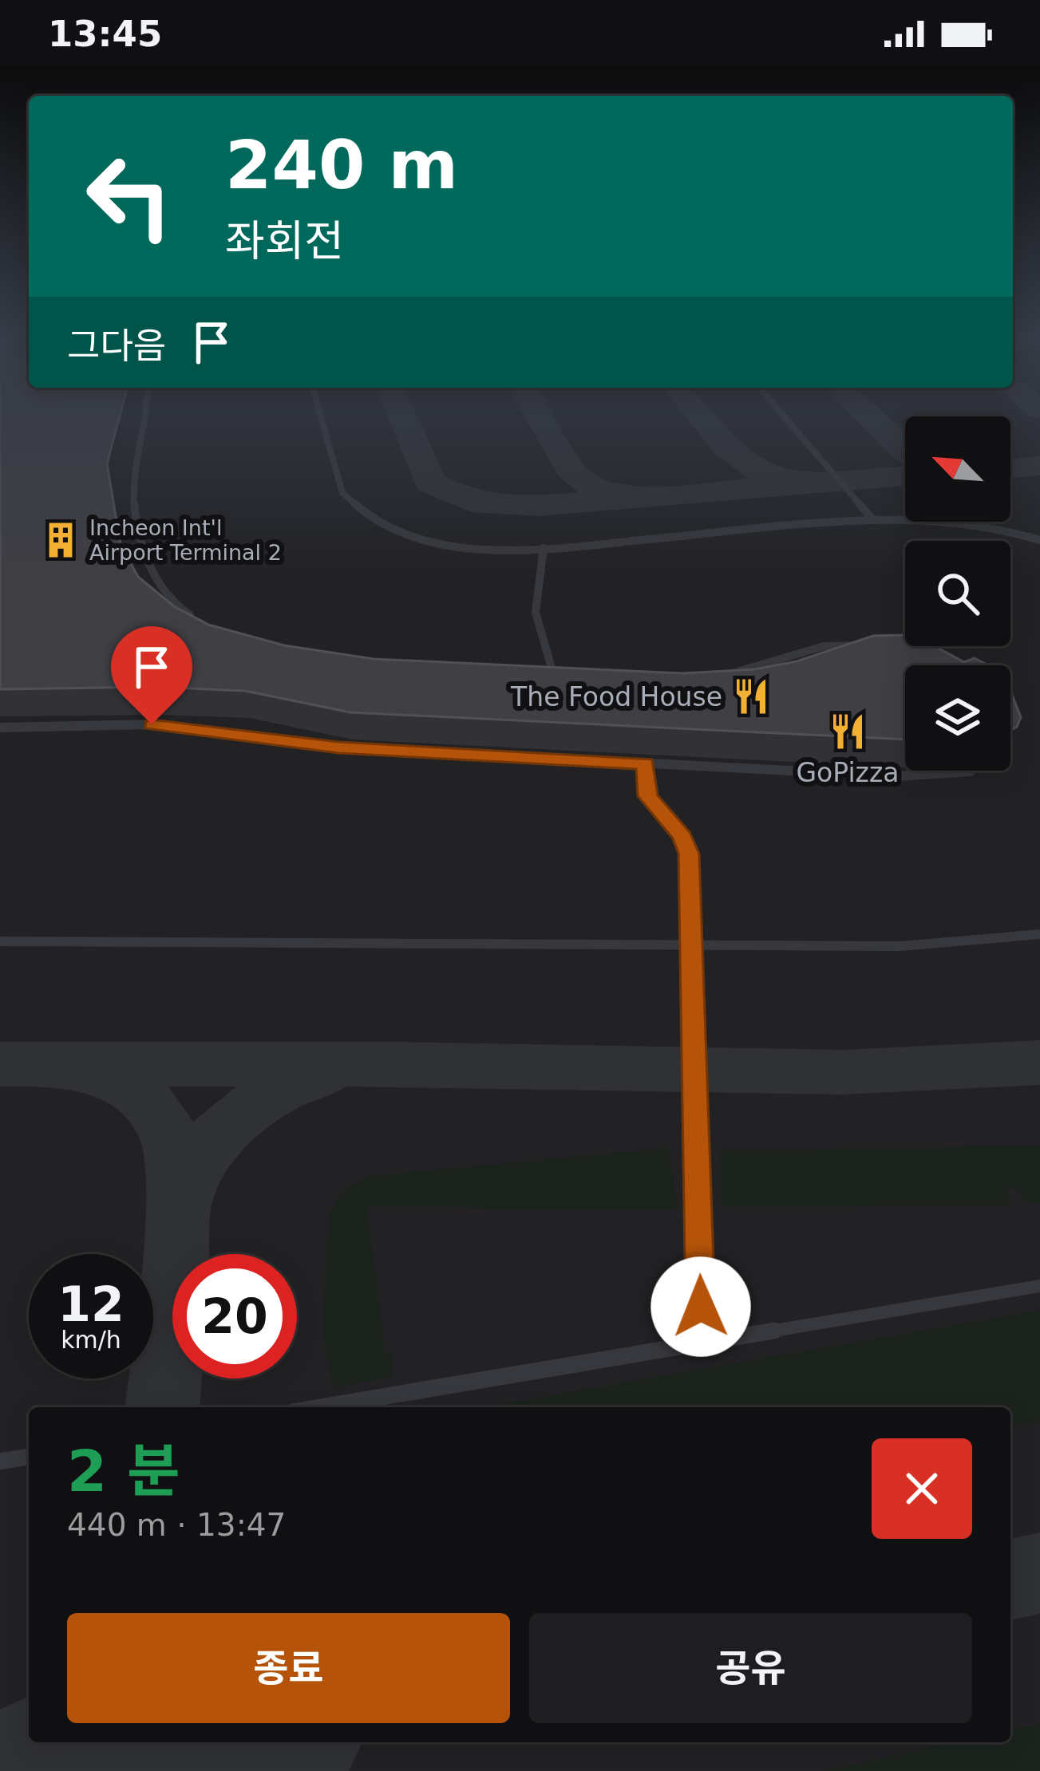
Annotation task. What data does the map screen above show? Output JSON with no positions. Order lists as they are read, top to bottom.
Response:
{
  "places": {
    "building": ["Incheon Int'l Airport Terminal 2"],
    "restaurant": ["The Food House", "GoPizza"]
  },
  "north": "top left",
  "page": {
    "status": "13:45",
    "turn": ["240 m", "좌회전"],
    "then": "그다음",
    "speed": "12 km/h",
    "limit": "20",
    "heading": ["2 분", "440 m · 13:47"],
    "buttons": ["종료", "공유"]
  }
}
